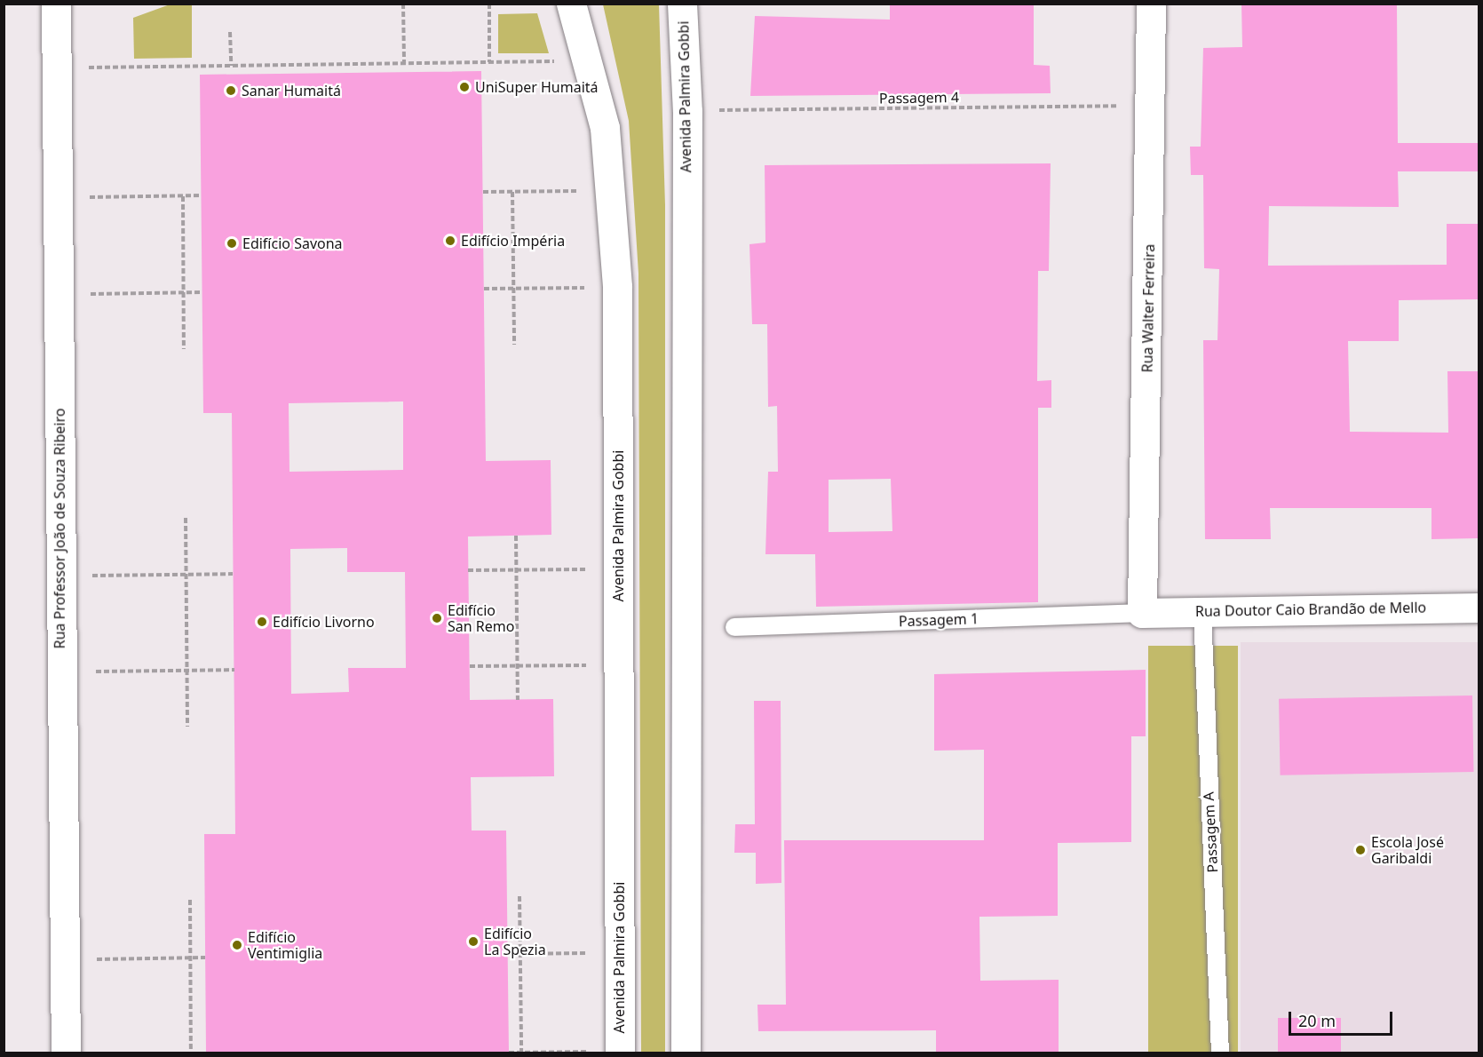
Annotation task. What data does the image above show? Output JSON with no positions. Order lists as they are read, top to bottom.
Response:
{
  "streets": {
    "street": [
      "Avenida Palmira Gobbi",
      "Rua Walter Ferreira",
      "Rua Professor João de Souza Ribeiro",
      "Rua Doutor Caio Brandão de Mello"
    ],
    "lane": ["Passagem 1", "Passagem A"],
    "path": ["Passagem 4"]
  },
  "crossings": [
    ["Avenida Palmira Gobbi", "Passagem 4"],
    ["Passagem 4", "Rua Walter Ferreira"],
    ["Rua Walter Ferreira", "Rua Doutor Caio Brandão de Mello"],
    ["Rua Walter Ferreira", "Passagem 1"],
    ["Rua Doutor Caio Brandão de Mello", "Passagem 1"],
    ["Rua Doutor Caio Brandão de Mello", "Passagem A"]
  ],
  "places": [
    "UniSuper Humaitá",
    "Sanar Humaitá",
    "Edifício Impéria",
    "Edifício Savona",
    "Edifício San Remo",
    "Edifício Livorno",
    "Escola José Garibaldi",
    "Edifício La Spezia",
    "Edifício Ventimiglia"
  ],
  "scale_bar": "20 m"
}
